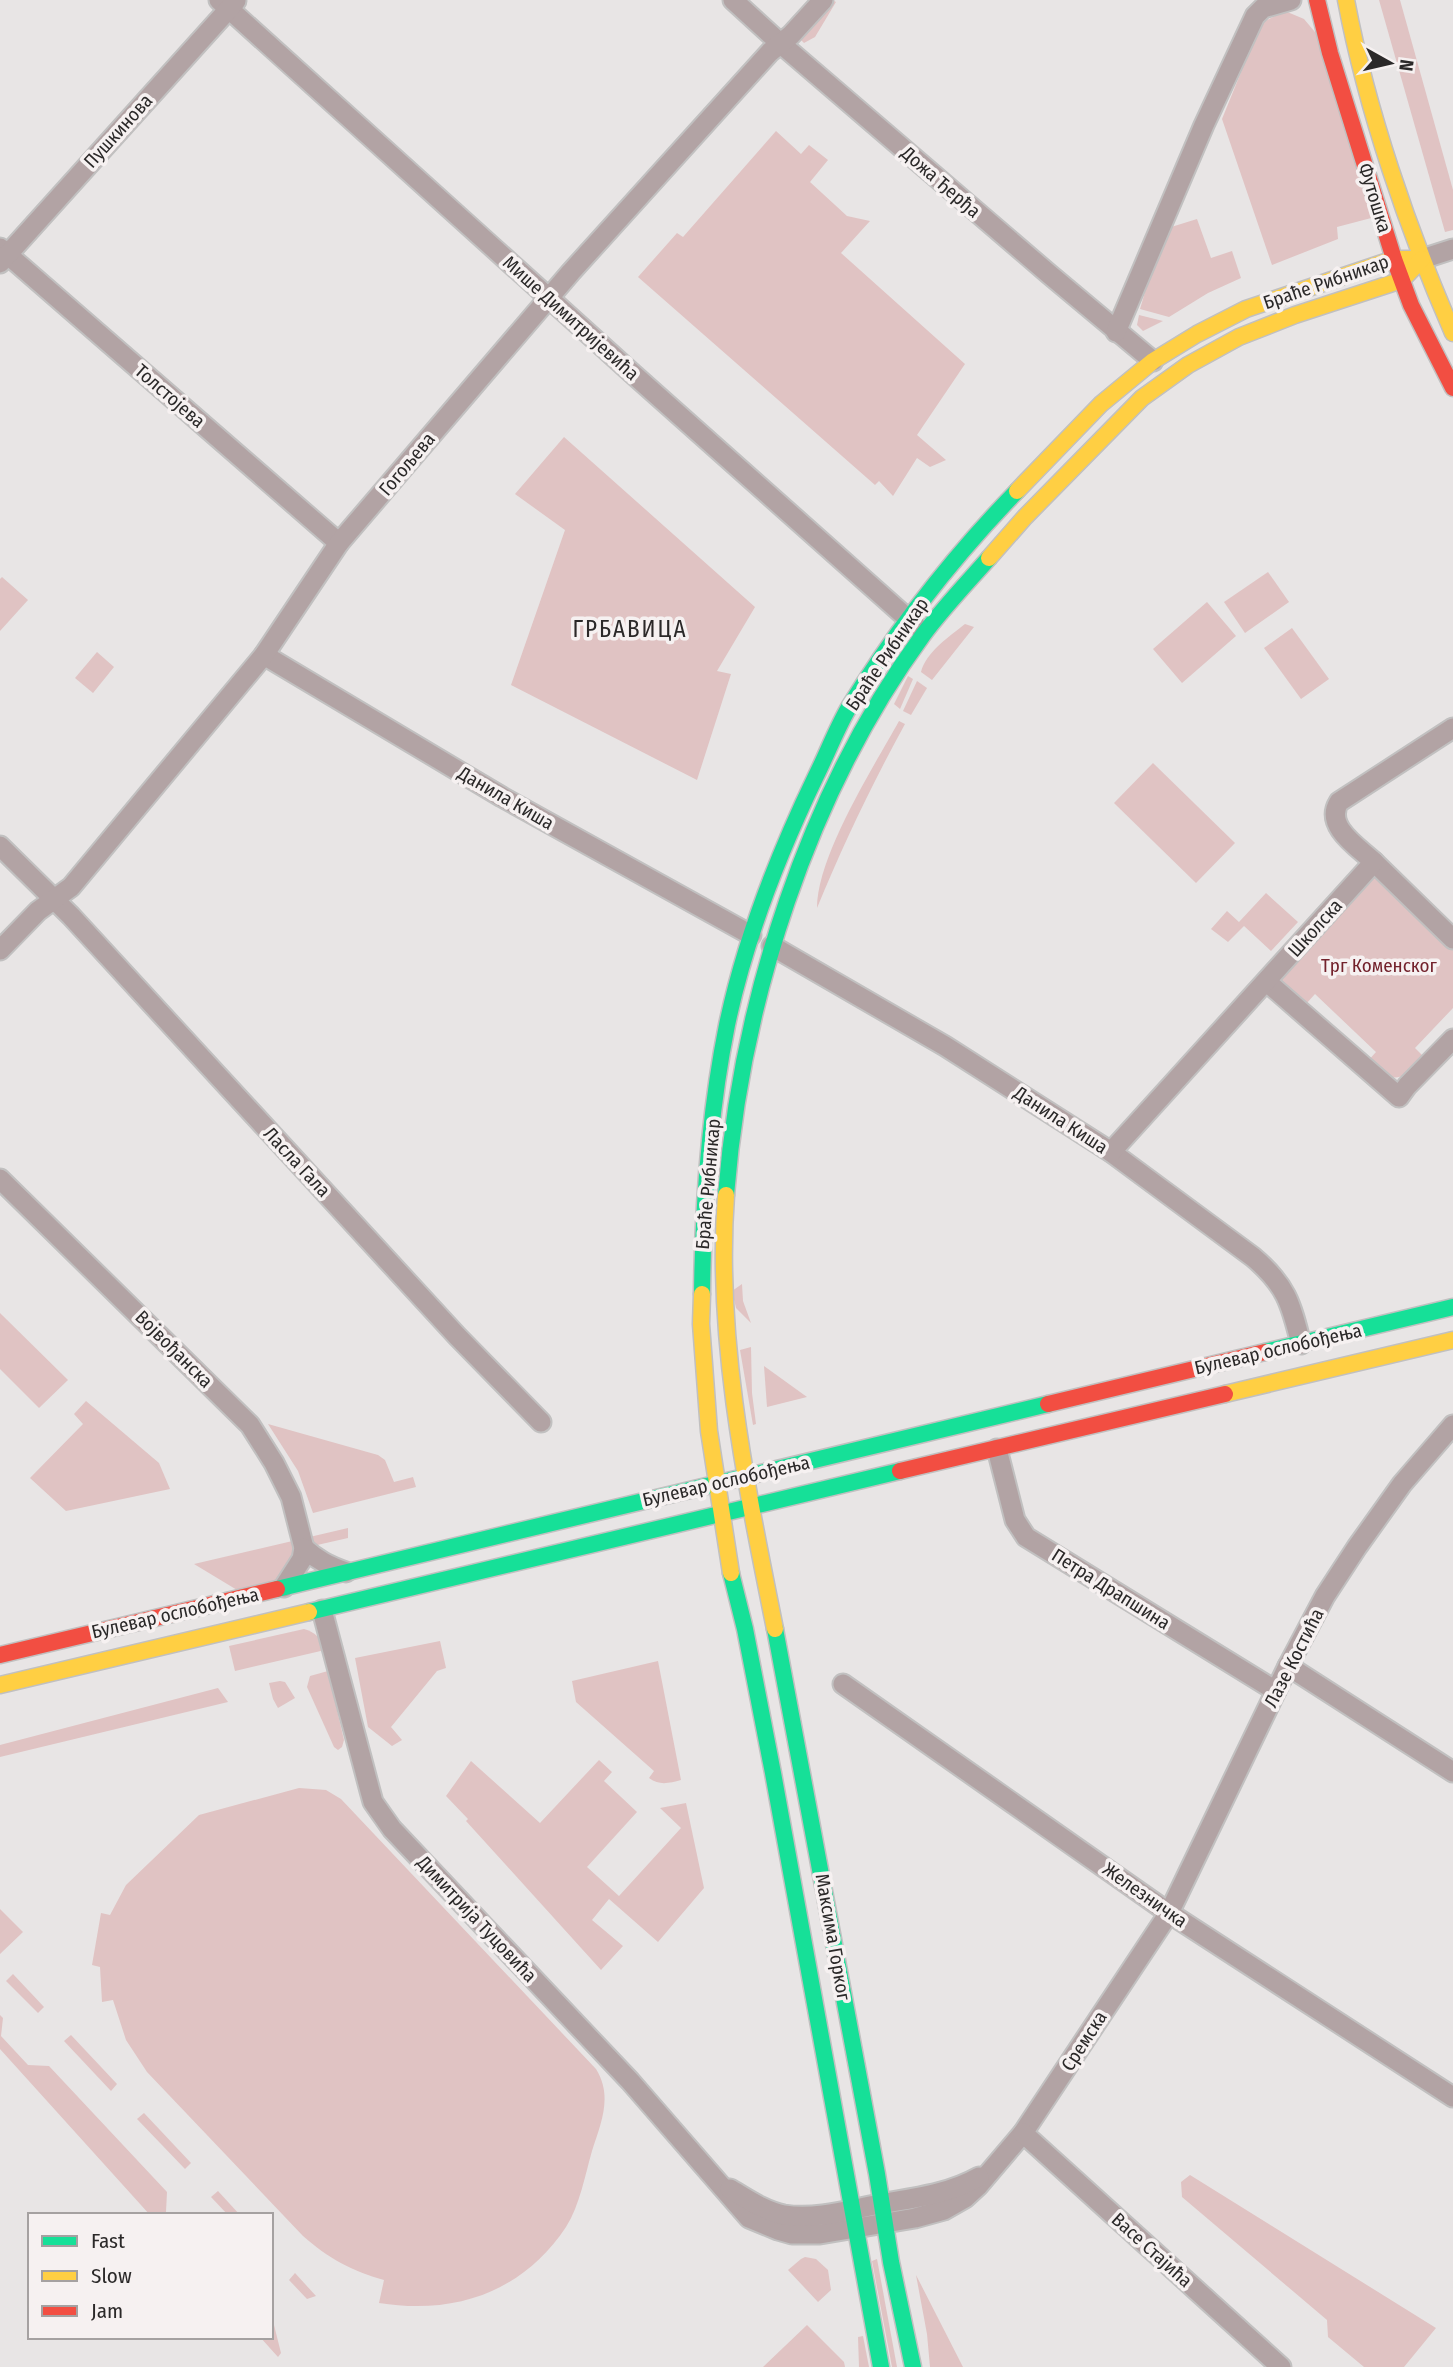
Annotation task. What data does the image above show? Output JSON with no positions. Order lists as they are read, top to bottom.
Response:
{
  "streets": {
    "street": [
      "Пушкинова",
      "Дожа Ђерђа",
      "Футошка",
      "Браће Рибникар",
      "Мише Димитријевића",
      "Толстојева",
      "Гогољева",
      "Данила Киша",
      "Школска",
      "Ласла Гала",
      "Војвођанска",
      "Булевар ослобођења",
      "Петра Драпшина",
      "Лазе Костића",
      "Железничка",
      "Димитрија Туцовића",
      "Максима Горког",
      "Сремска",
      "Васе Стајића"
    ]
  },
  "crossings": [
    ["Пушкинова", "Мише Димитријевића"],
    ["Пушкинова", "Толстојева"],
    ["Дожа Ђерђа", "Браће Рибникар"],
    ["Дожа Ђерђа", "Гогољева"],
    ["Футошка", "Браће Рибникар"],
    ["Браће Рибникар", "Мише Димитријевића"],
    ["Браће Рибникар", "Данила Киша"],
    ["Браће Рибникар", "Булевар ослобођења"],
    ["Браће Рибникар", "Максима Горког"],
    ["Мише Димитријевића", "Гогољева"],
    ["Толстојева", "Гогољева"],
    ["Гогољева", "Данила Киша"],
    ["Гогољева", "Ласла Гала"],
    ["Данила Киша", "Школска"],
    ["Данила Киша", "Булевар ослобођења"],
    ["Булевар ослобођења", "Петра Драпшина"],
    ["Булевар ослобођења", "Димитрија Туцовића"],
    ["Булевар ослобођења", "Максима Горког"],
    ["Петра Драпшина", "Лазе Костића"],
    ["Лазе Костића", "Железничка"],
    ["Лазе Костића", "Сремска"],
    ["Железничка", "Сремска"],
    ["Димитрија Туцовића", "Максима Горког"],
    ["Димитрија Туцовића", "Сремска"],
    ["Максима Горког", "Сремска"],
    ["Сремска", "Васе Стајића"]
  ],
  "districts": ["ГРБАВИЦА"],
  "parks": ["Трг Коменског"],
  "legend": ["Fast", "Slow", "Jam"],
  "north": "right"
}
